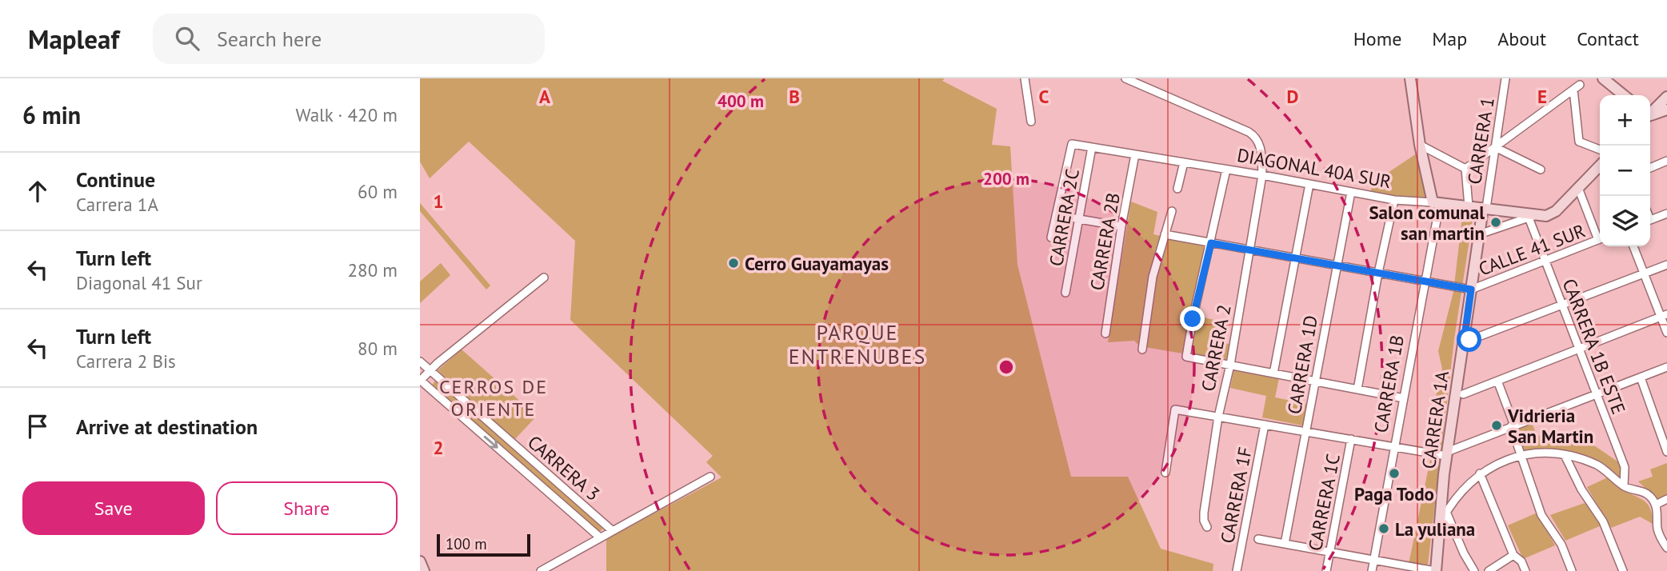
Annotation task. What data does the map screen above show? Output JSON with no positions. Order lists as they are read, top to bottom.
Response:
{
  "streets": {
    "main road": ["DIAGONAL 40A SUR", "CARRERA 1B", "CARRERA 1A"],
    "street": [
      "CARRERA 1",
      "CARRERA 2C",
      "CARRERA 2B",
      "CALLE 41 SUR",
      "CARRERA 1B ESTE",
      "CARRERA 2",
      "CARRERA 1D",
      "CARRERA 3",
      "CARRERA 1F",
      "CARRERA 1C"
    ]
  },
  "crossings": [
    ["CARRERA 1", "DIAGONAL 40A SUR"],
    ["CARRERA 1", "CARRERA 1A"],
    ["DIAGONAL 40A SUR", "CARRERA 2C"],
    ["DIAGONAL 40A SUR", "CARRERA 2B"],
    ["DIAGONAL 40A SUR", "CARRERA 1B ESTE"],
    ["DIAGONAL 40A SUR", "CARRERA 2"],
    ["DIAGONAL 40A SUR", "CARRERA 1D"],
    ["DIAGONAL 40A SUR", "CARRERA 1B"],
    ["DIAGONAL 40A SUR", "CARRERA 1A"],
    ["CALLE 41 SUR", "CARRERA 1B ESTE"],
    ["CALLE 41 SUR", "CARRERA 1A"]
  ],
  "districts": ["PARQUE ENTRENUBES", "CERROS DE ORIENTE"],
  "places": [
    "Salon comunal san martin",
    "Cerro Guayamayas",
    "Vidrieria San Martin",
    "Paga Todo",
    "La yuliana"
  ],
  "scale_bar": "100 m",
  "page": {
    "header": "Mapleaf",
    "search": "Search here",
    "nav": [
      "Home",
      "Map",
      "About",
      "Contact"
    ],
    "heading": ["6 min", "Walk · 420 m"],
    "map_buttons": ["+", "−"],
    "list": [
      ["Continue", "Carrera 1A", "60 m"],
      ["Turn left", "Diagonal 41 Sur", "280 m"],
      ["Turn left", "Carrera 2 Bis", "80 m"],
      "Arrive at destination"
    ],
    "buttons": ["Save", "Share"],
    "scale": "100 m"
  },
  "grid": {
    "columns": [
      "A",
      "B",
      "C",
      "D",
      "E"
    ],
    "rows": ["1", "2"]
  },
  "rings": ["400 m", "200 m"]
}
